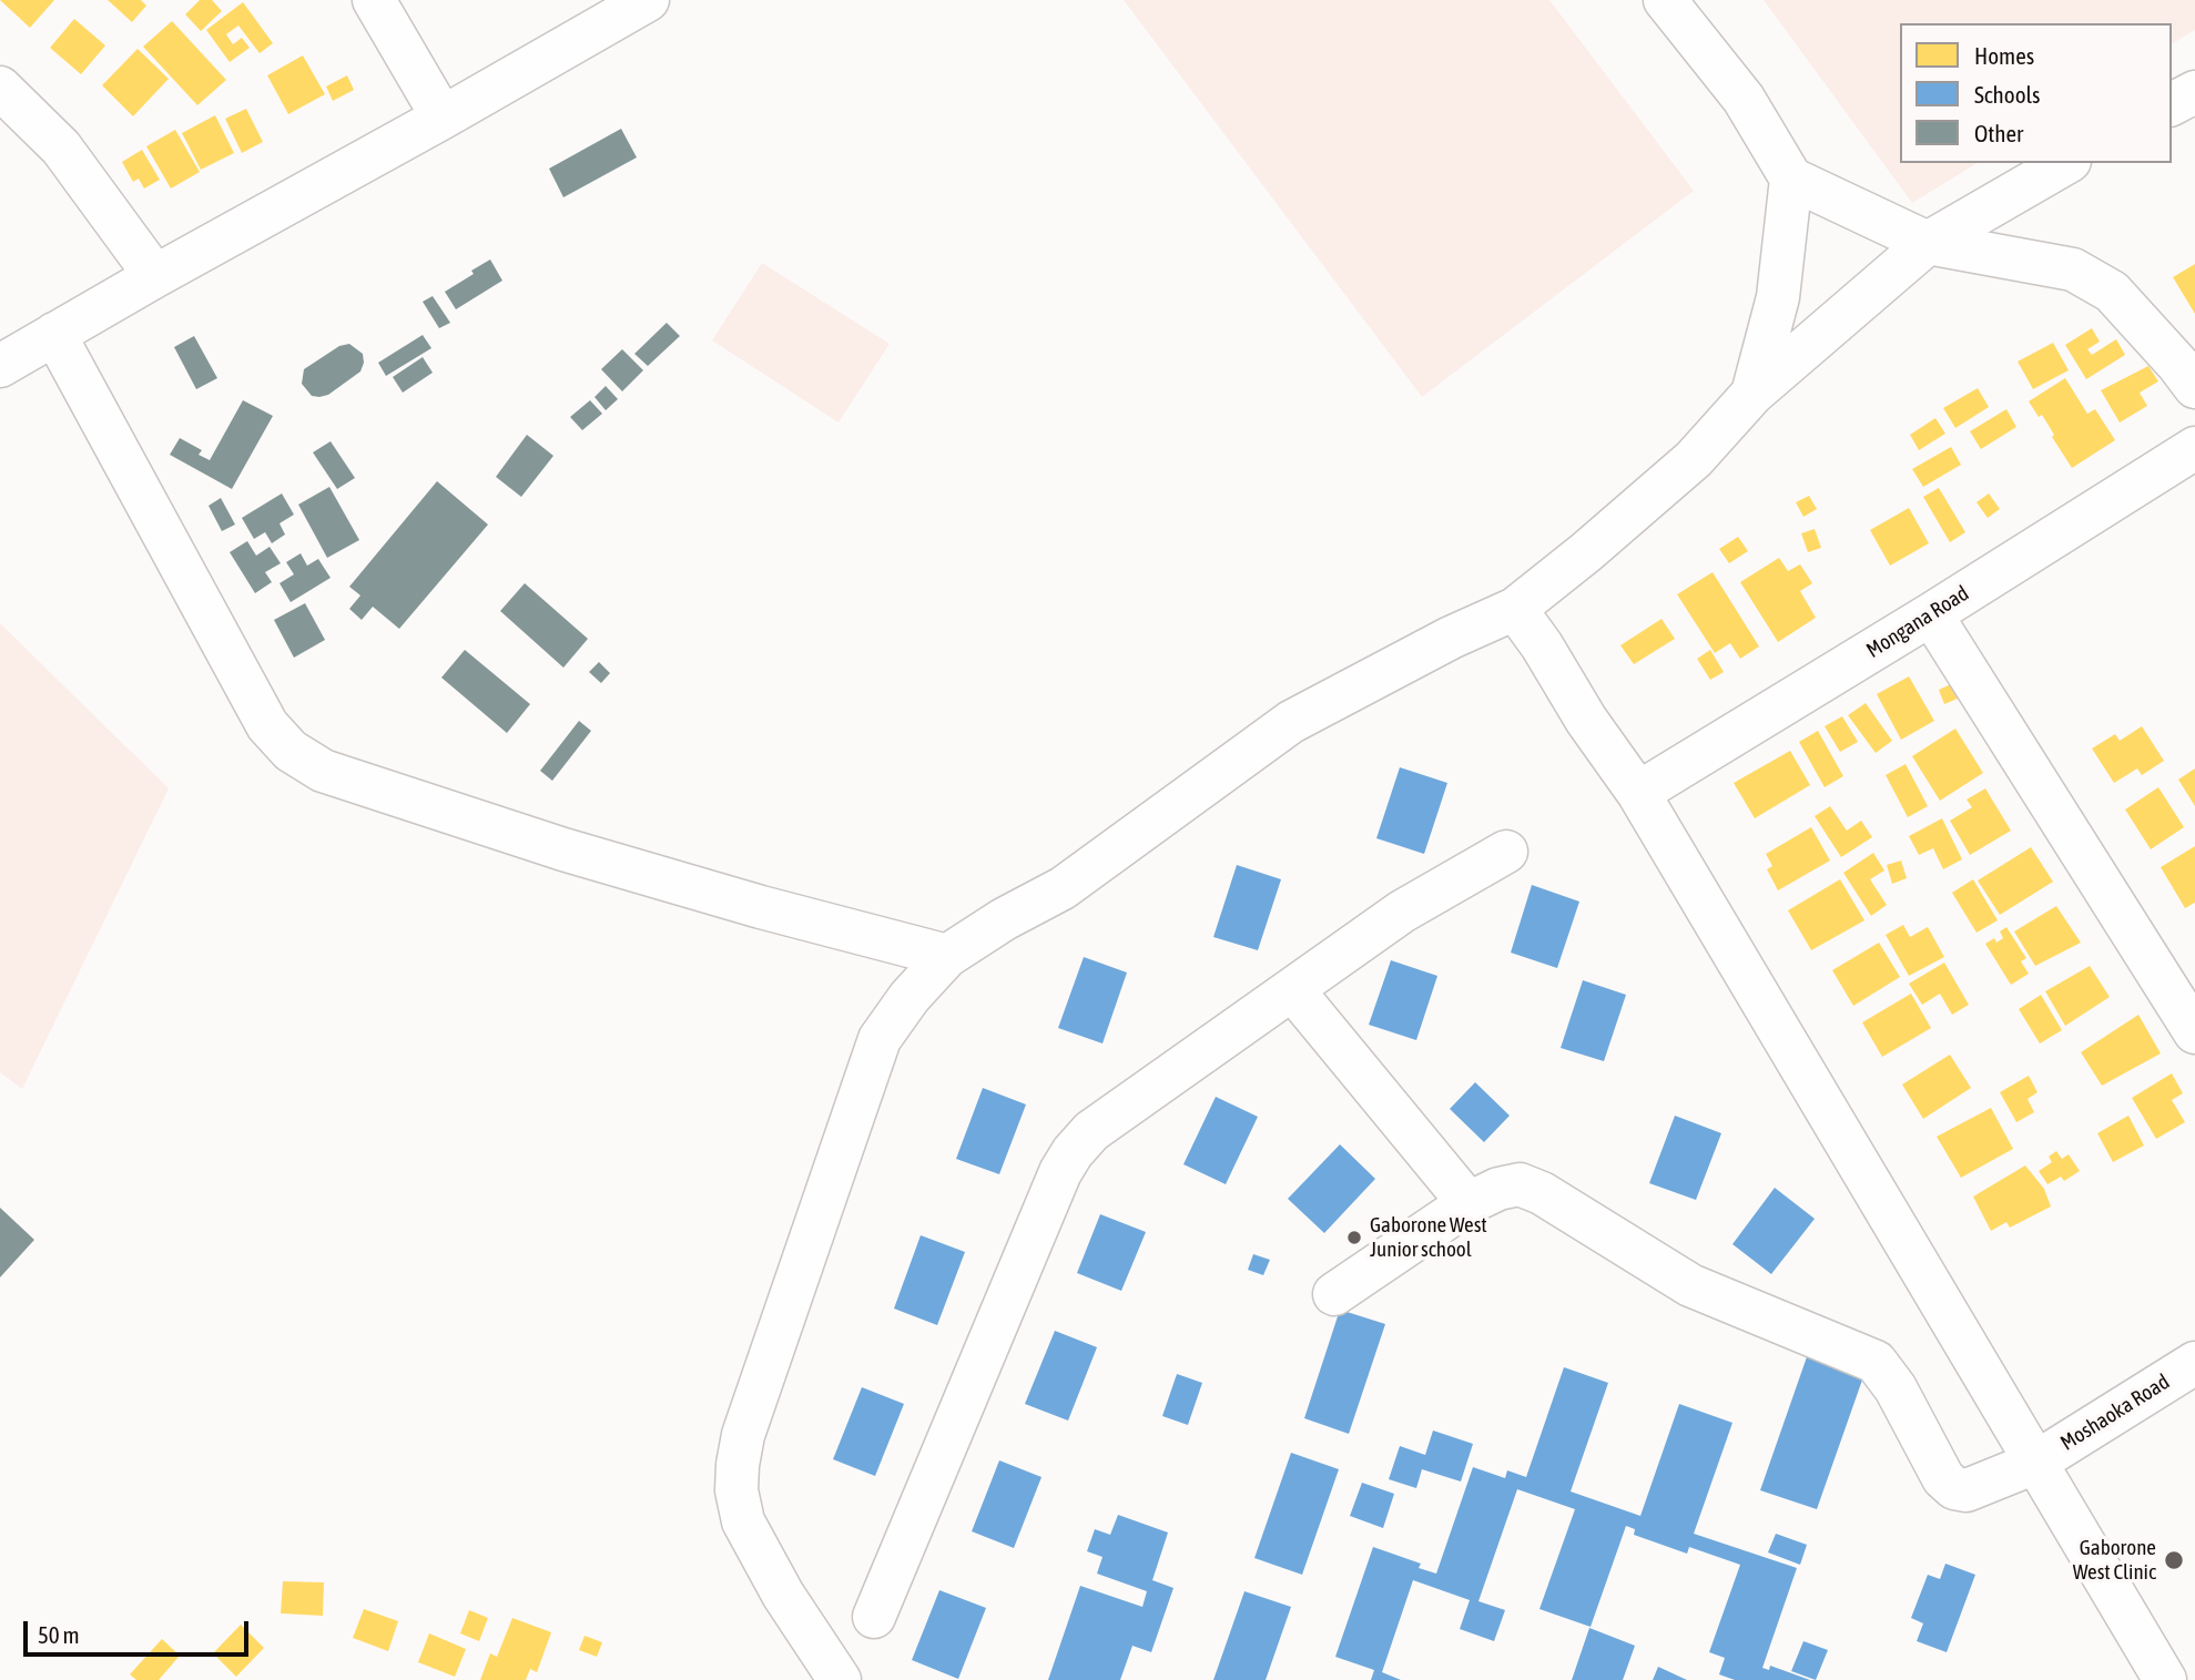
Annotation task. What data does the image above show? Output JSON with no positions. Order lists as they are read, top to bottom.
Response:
{
  "streets": {
    "street": ["Mongana Road", "Moshaoka Road"]
  },
  "places": ["Gaborone West Junior school", "Gaborone West Clinic"],
  "legend": ["Homes", "Schools", "Other"],
  "scale_bar": "50 m"
}
